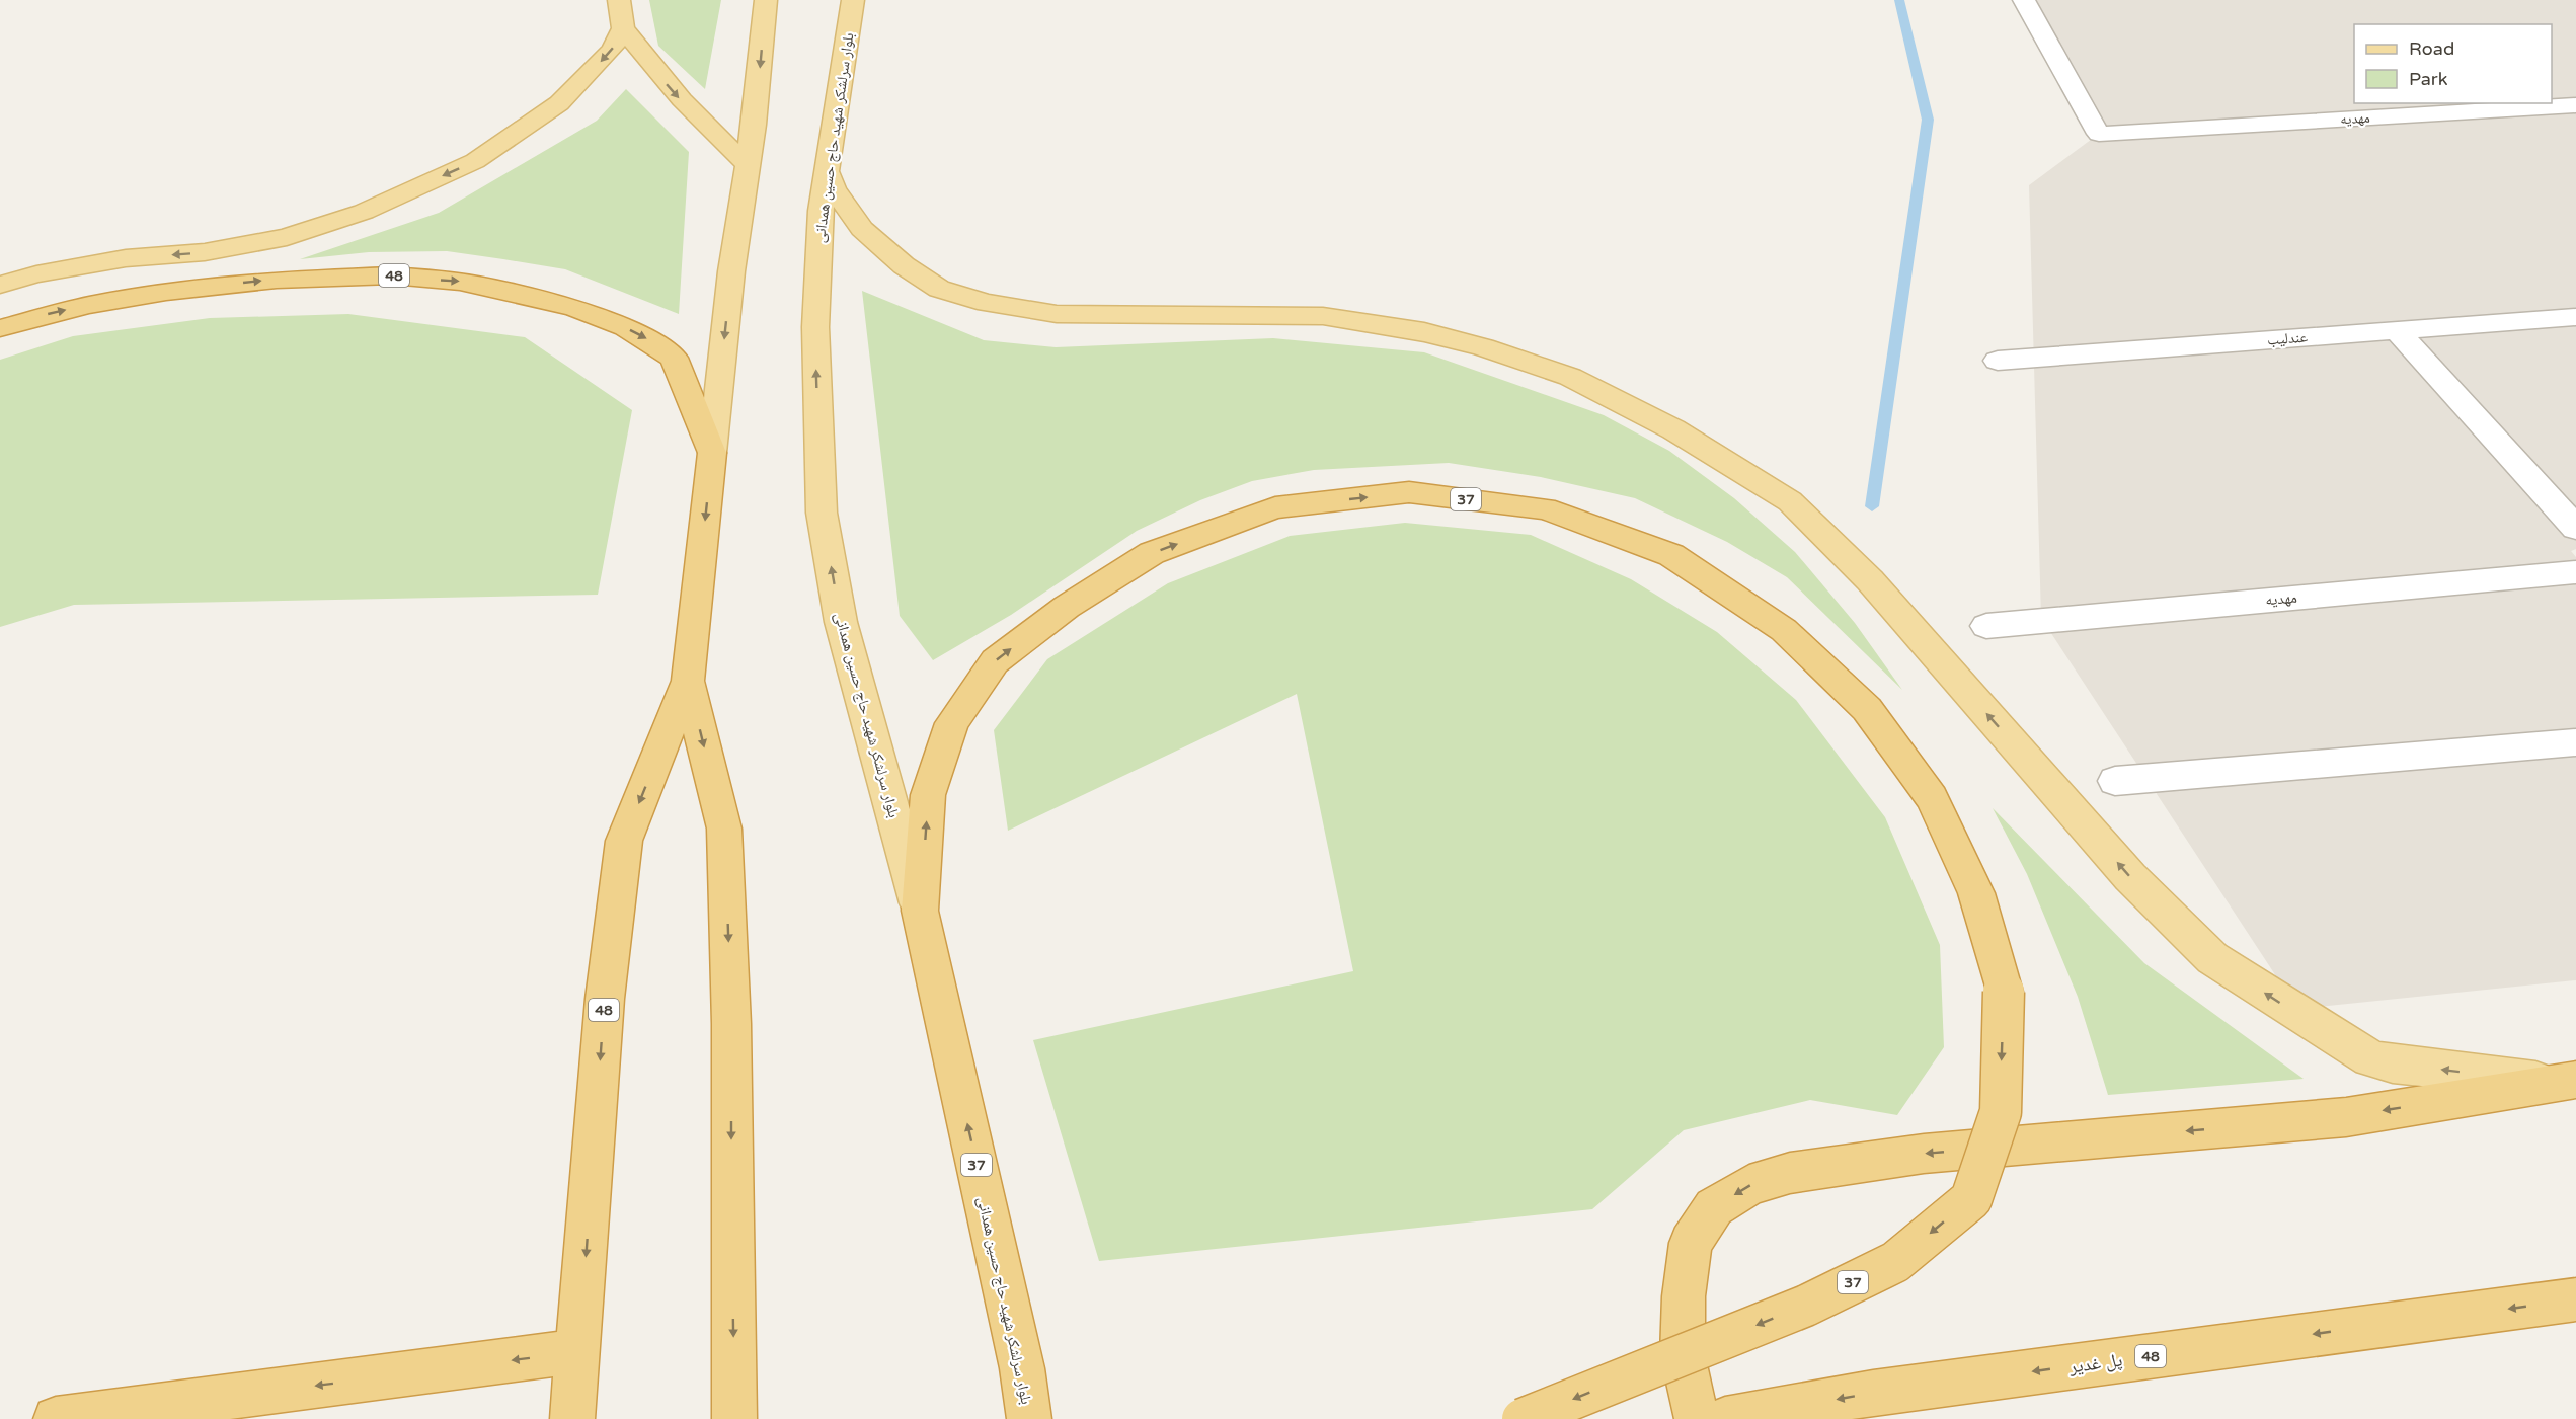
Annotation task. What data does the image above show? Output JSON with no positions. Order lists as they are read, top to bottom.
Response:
{
  "streets": {
    "highway": [
      "بلوار سرلشکر شهید حاج حسین همدانی",
      "48",
      "37",
      "پل غدیر"
    ],
    "street": ["مهدیه", "عندلیب"]
  },
  "crossings": [
    ["بلوار سرلشکر شهید حاج حسین همدانی", "37"]
  ],
  "one_way": ["بلوار سرلشکر شهید حاج حسین همدانی", "پل غدیر"],
  "legend": ["Road", "Park"]
}
